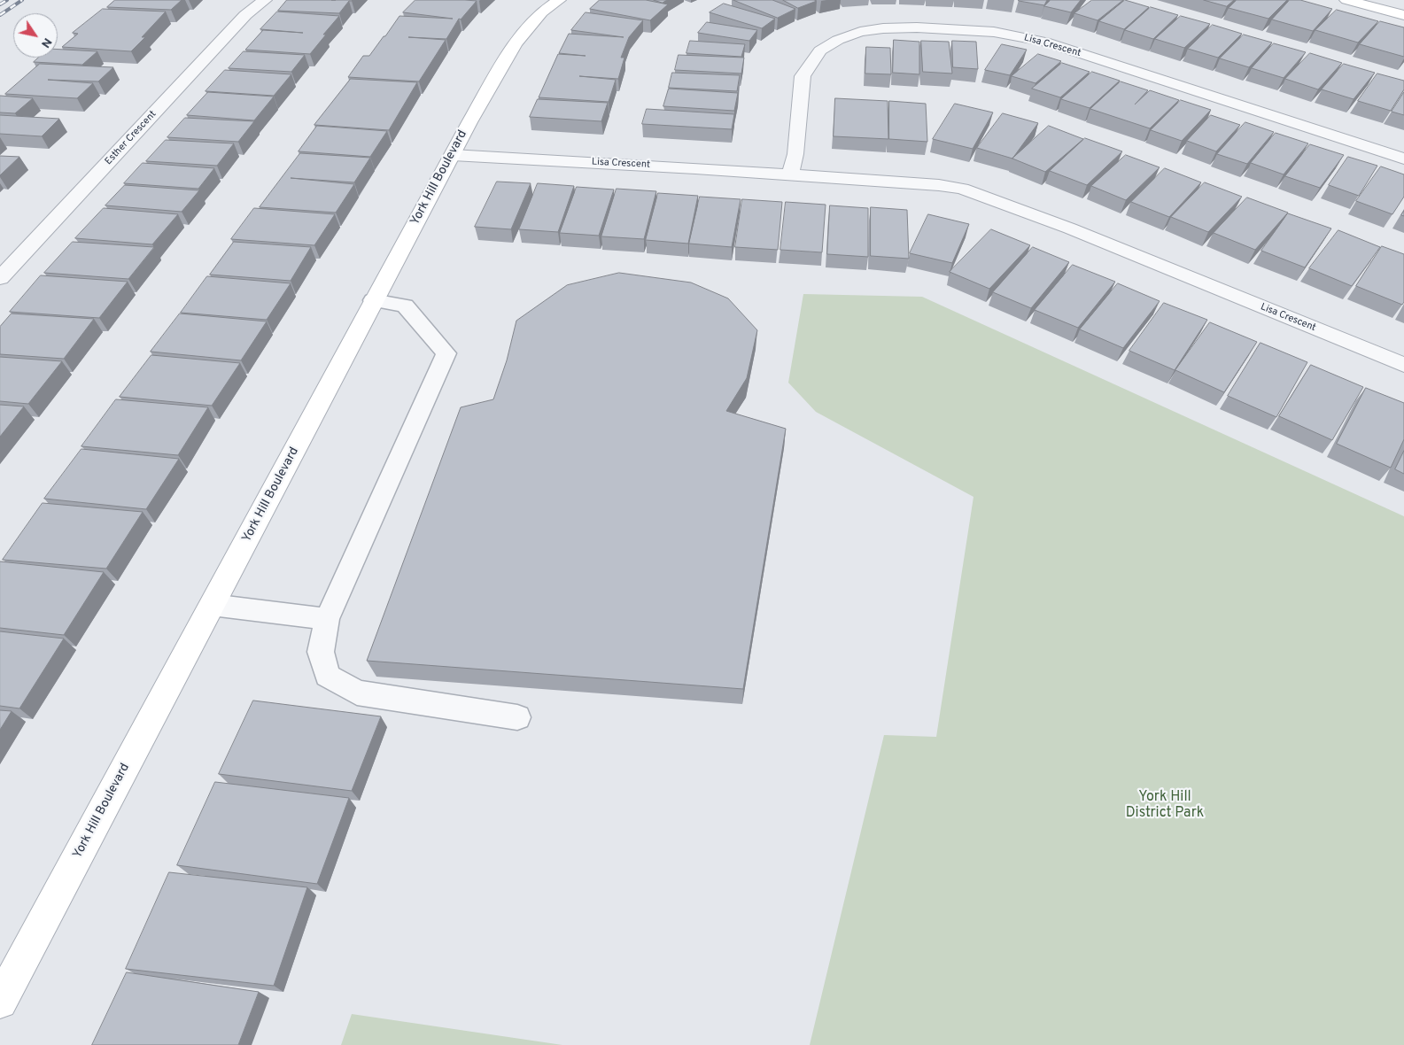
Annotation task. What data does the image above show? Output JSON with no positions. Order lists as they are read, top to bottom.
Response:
{
  "streets": {
    "street": ["Lisa Crescent", "Esther Crescent", "York Hill Boulevard"]
  },
  "crossings": [
    ["Lisa Crescent", "York Hill Boulevard"]
  ],
  "parks": ["York Hill District Park"],
  "north": "bottom right"
}
